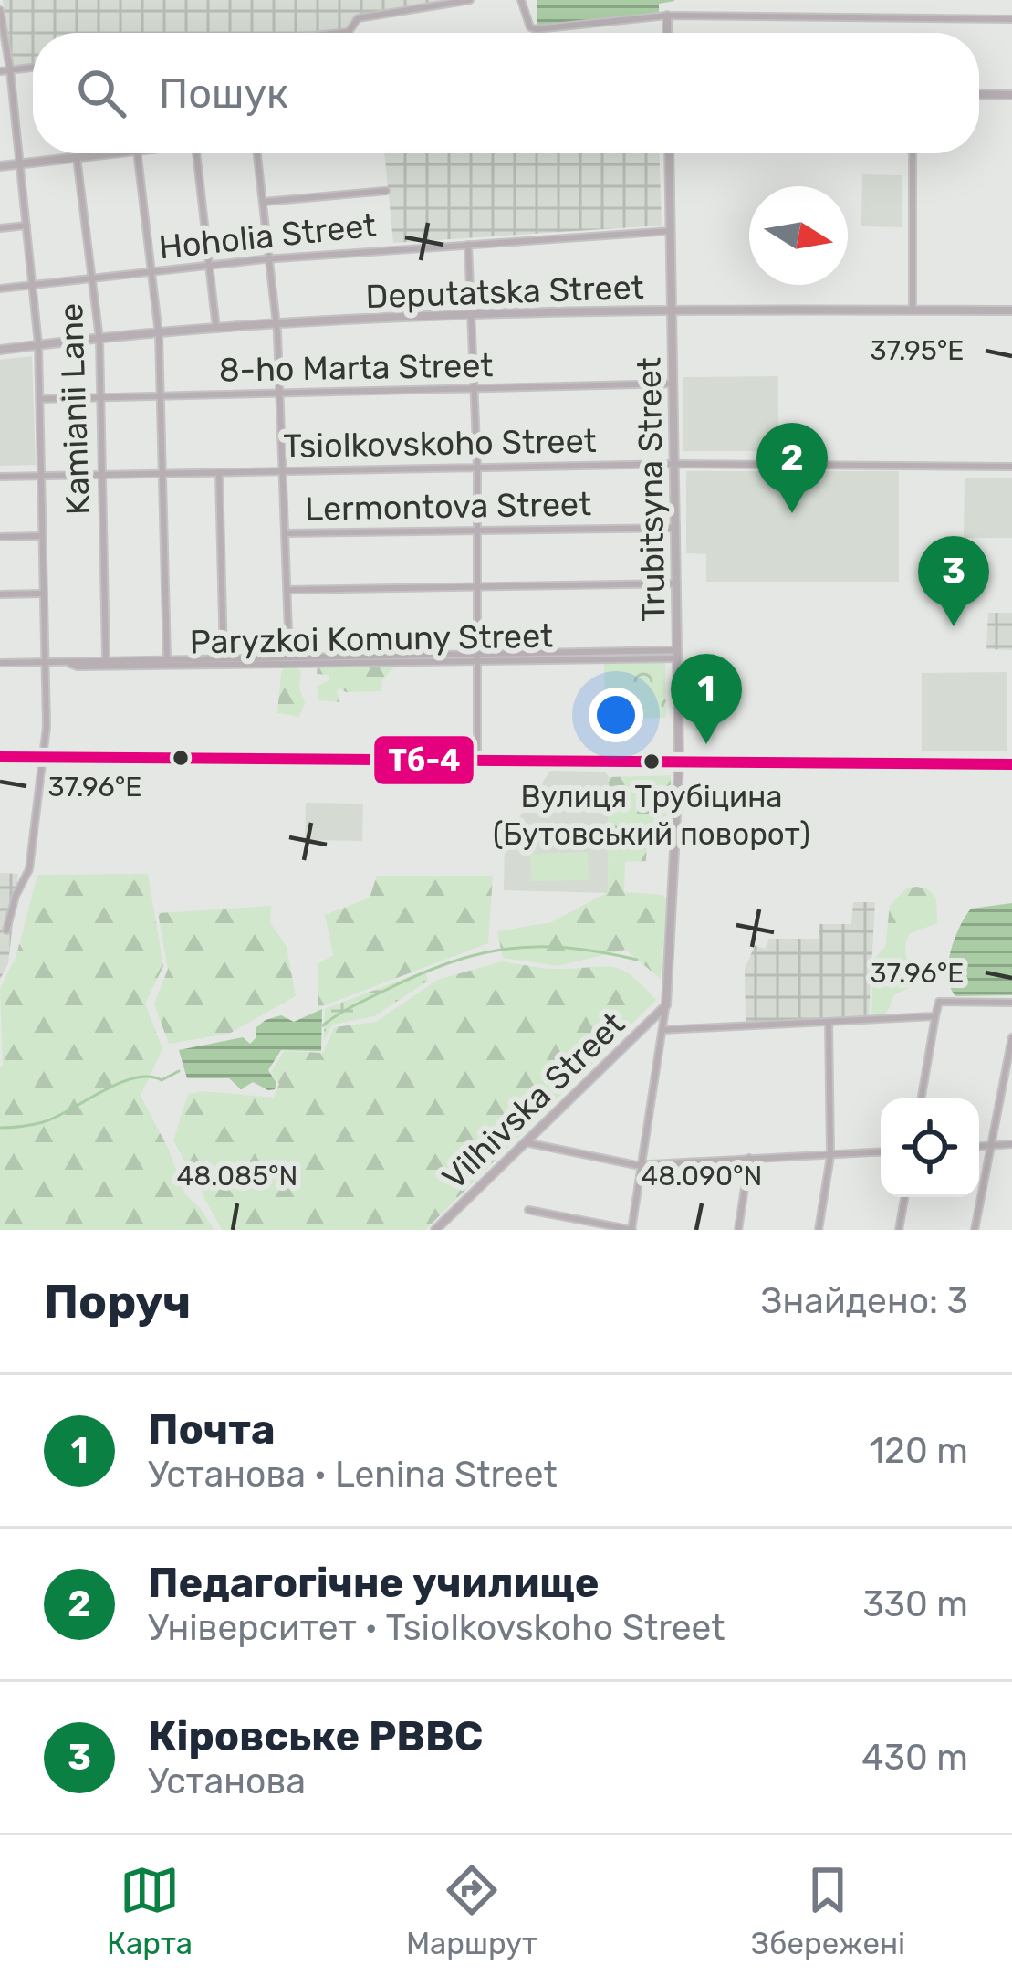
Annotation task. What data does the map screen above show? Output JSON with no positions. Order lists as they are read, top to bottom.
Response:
{
  "streets": {
    "street": [
      "Hoholia Street",
      "Deputatska Street",
      "8-ho Marta Street",
      "Kamianii Lane",
      "Tsiolkovskoho Street",
      "Trubitsyna Street",
      "Lermontova Street",
      "Paryzkoi Komuny Street",
      "Vilhivska Street"
    ]
  },
  "crossings": [
    ["Hoholia Street", "Kamianii Lane"],
    ["Hoholia Street", "Trubitsyna Street"],
    ["Deputatska Street", "Kamianii Lane"],
    ["Deputatska Street", "Trubitsyna Street"],
    ["8-ho Marta Street", "Kamianii Lane"],
    ["8-ho Marta Street", "Trubitsyna Street"],
    ["Kamianii Lane", "Tsiolkovskoho Street"],
    ["Kamianii Lane", "Paryzkoi Komuny Street"],
    ["Tsiolkovskoho Street", "Trubitsyna Street"],
    ["Trubitsyna Street", "Lermontova Street"],
    ["Trubitsyna Street", "Paryzkoi Komuny Street"],
    ["Trubitsyna Street", "Vilhivska Street"]
  ],
  "places": ["Вулиця Трубіцина (Бутовський поворот)"],
  "lines": ["transit line Тб-4"],
  "north": "right",
  "page": {
    "search": "Пошук",
    "pins": ["2", "3", "1"],
    "heading": ["Поруч", "Знайдено: 3"],
    "list": [
      {
        "mark": "1",
        "name": "Почта",
        "note": "Установа · Lenina Street",
        "value": "120 m"
      },
      {
        "mark": "2",
        "name": "Педагогічне училище",
        "note": "Університет · Tsiolkovskoho Street",
        "value": "330 m"
      },
      {
        "mark": "3",
        "name": "Кіровське РВВС",
        "note": "Установа",
        "value": "430 m"
      }
    ],
    "nav": ["Карта", "Маршрут", "Збережені"]
  },
  "coordinates": [
    "37.95°E",
    "37.96°E",
    "48.085°N",
    "48.090°N"
  ]
}
